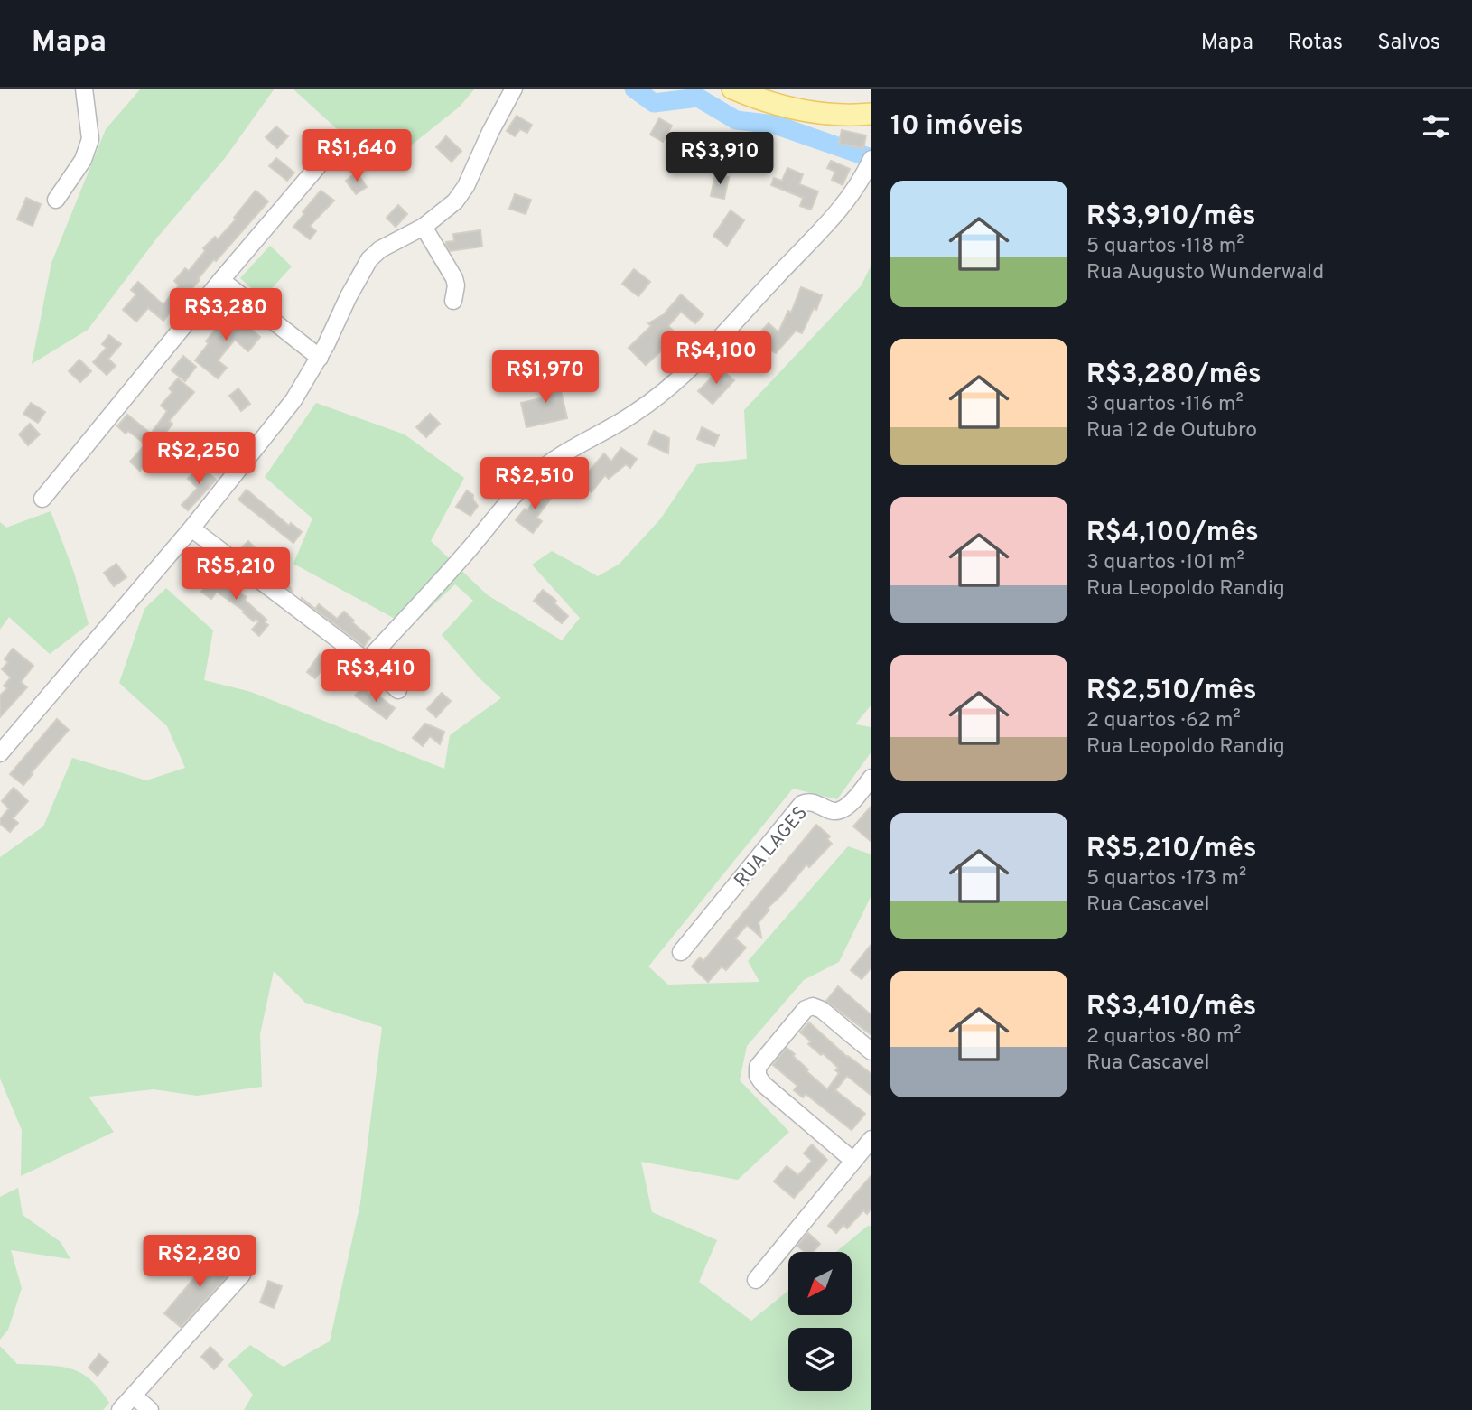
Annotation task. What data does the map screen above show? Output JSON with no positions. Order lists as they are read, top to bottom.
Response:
{
  "streets": {
    "street": ["RUA LAGES"]
  },
  "north": "bottom left",
  "page": {
    "header": "Mapa",
    "nav": ["Mapa", "Rotas", "Salvos"],
    "heading": "10 imóveis",
    "price": [
      "R$1,640",
      "R$3,910",
      "R$3,280",
      "R$4,100",
      "R$1,970",
      "R$2,250",
      "R$2,510",
      "R$5,210",
      "R$3,410",
      "R$2,280"
    ],
    "list": [
      {
        "name": "R$3,910/mês",
        "note": "5 quartos · 118 m² · Rua Augusto Wunderwald"
      },
      {
        "name": "R$3,280/mês",
        "note": "3 quartos · 116 m² · Rua 12 de Outubro"
      },
      {
        "name": "R$4,100/mês",
        "note": "3 quartos · 101 m² · Rua Leopoldo Randig"
      },
      {
        "name": "R$2,510/mês",
        "note": "2 quartos · 62 m² · Rua Leopoldo Randig"
      },
      {
        "name": "R$5,210/mês",
        "note": "5 quartos · 173 m² · Rua Cascavel"
      },
      {
        "name": "R$3,410/mês",
        "note": "2 quartos · 80 m² · Rua Cascavel"
      }
    ]
  }
}
